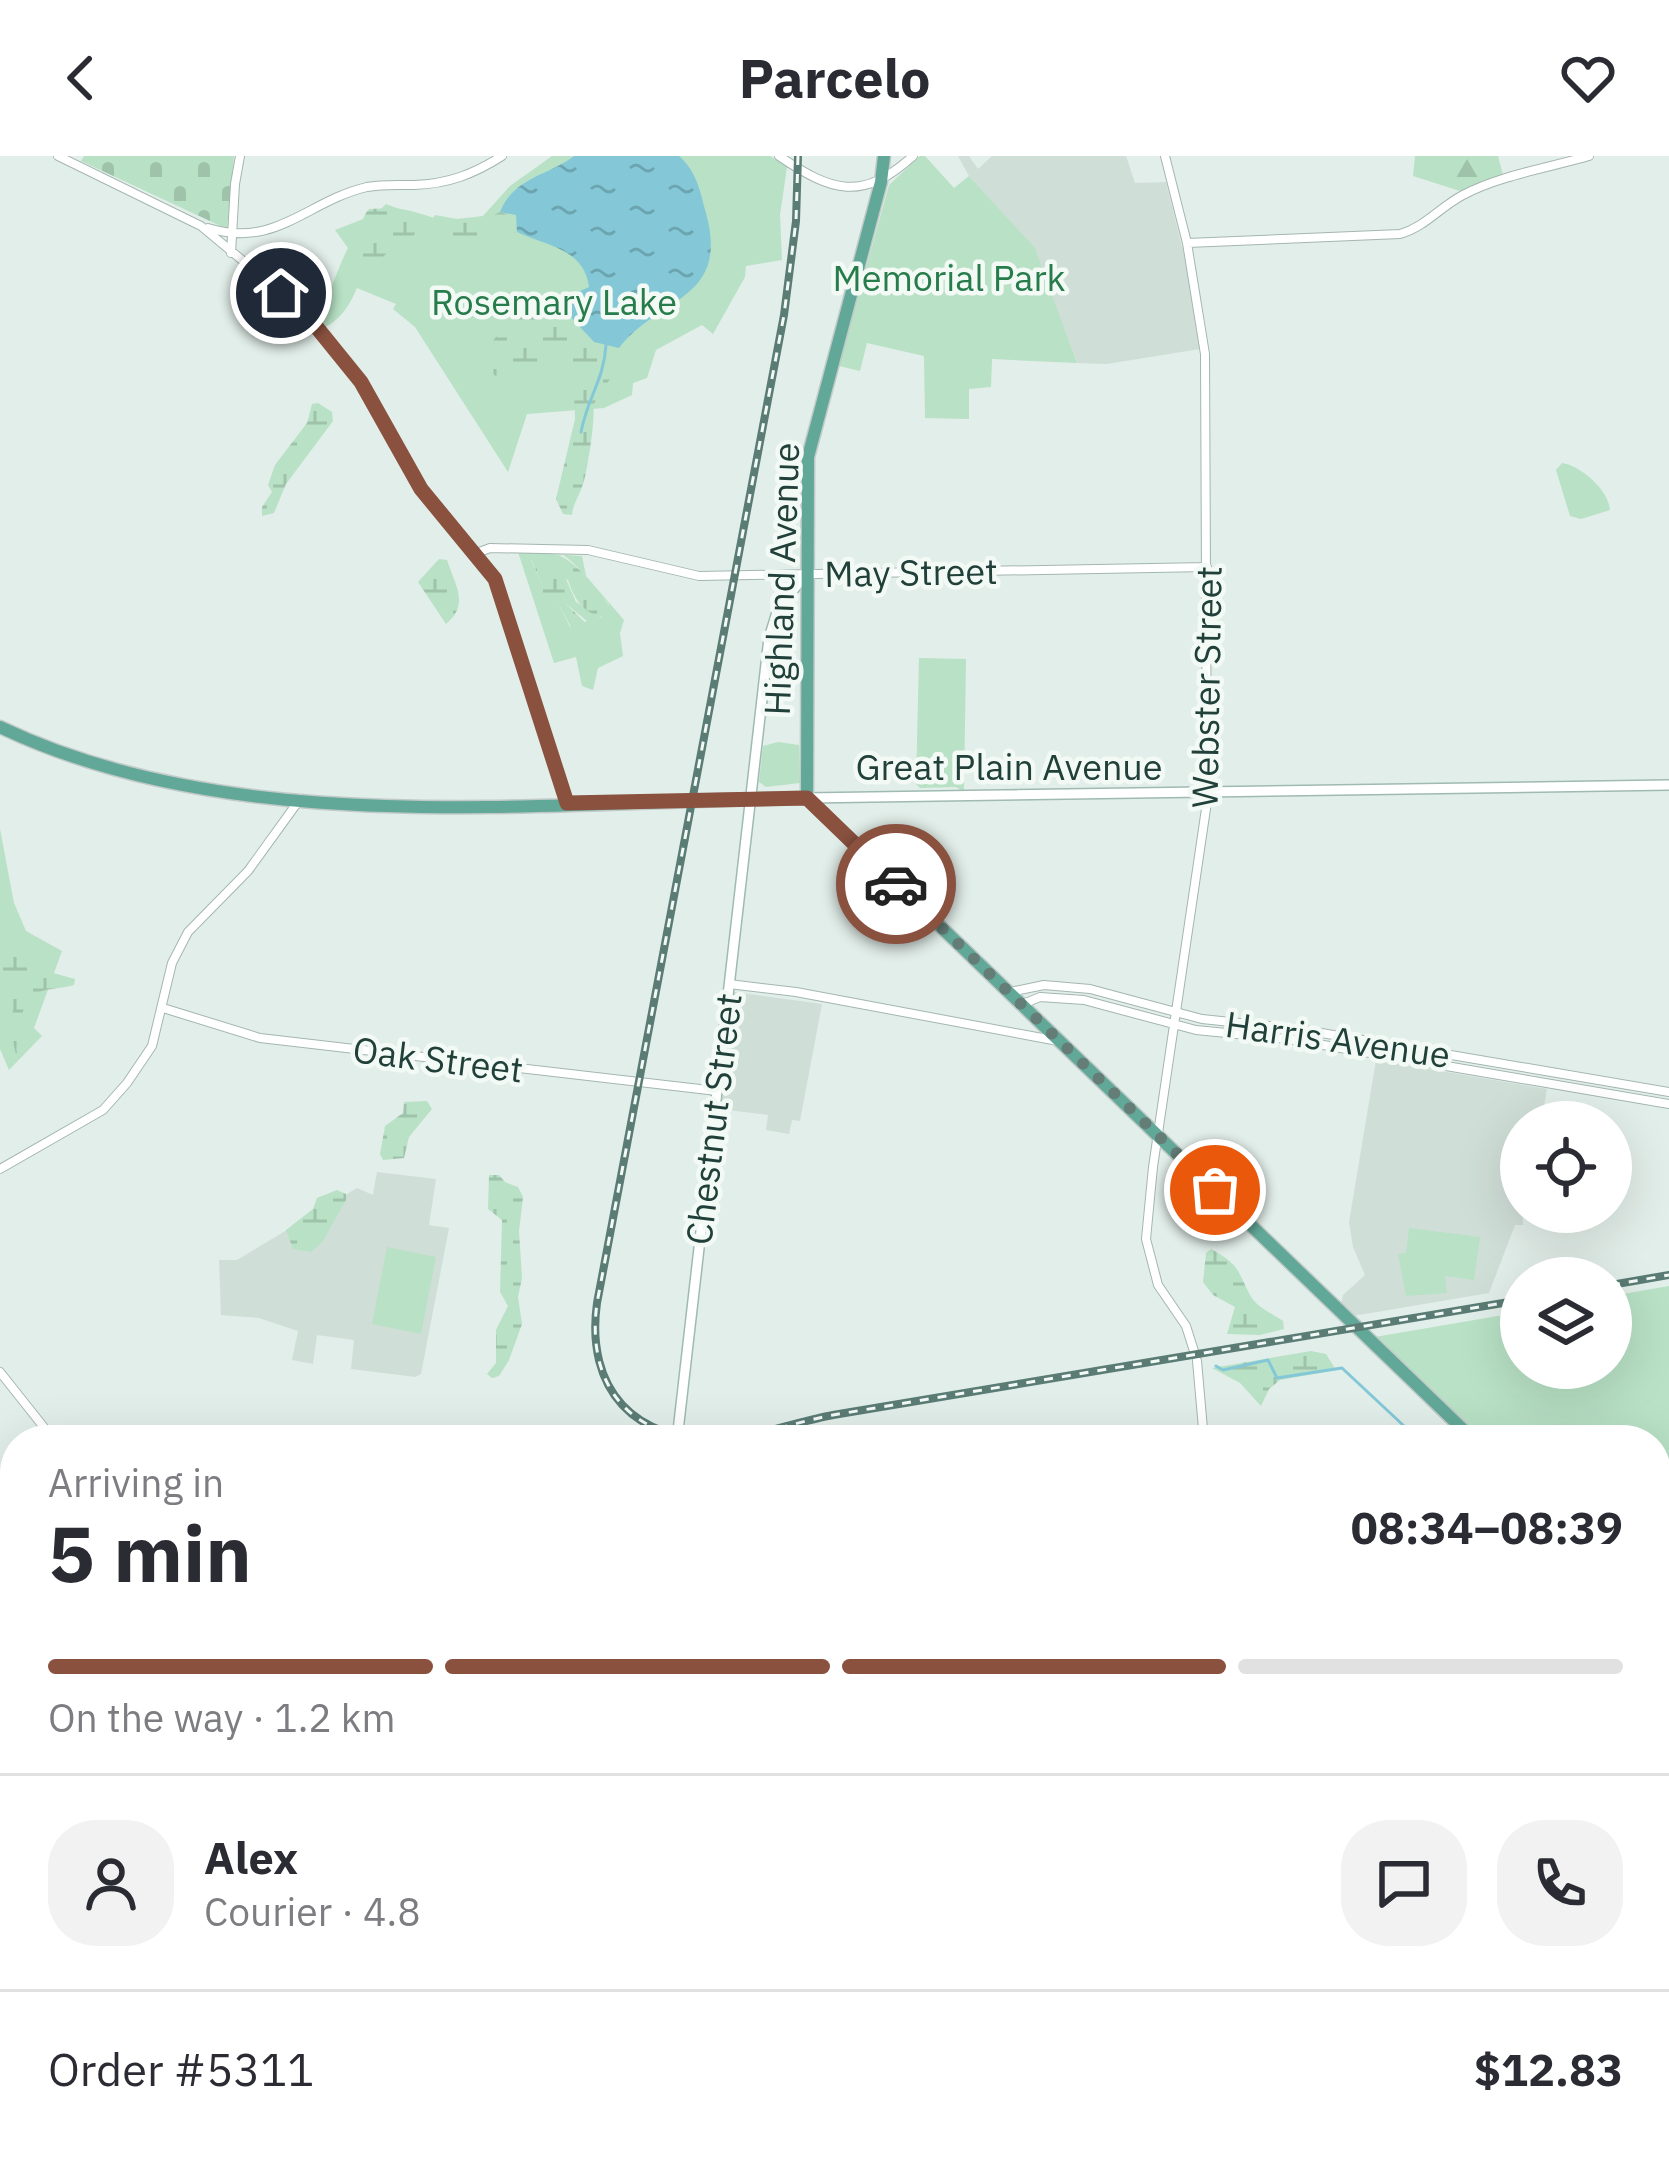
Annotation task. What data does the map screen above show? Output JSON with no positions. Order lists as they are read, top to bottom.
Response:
{
  "streets": {
    "main road": ["Highland Avenue", "Great Plain Avenue", "Chestnut Street"],
    "street": [
      "May Street",
      "Webster Street",
      "Harris Avenue",
      "Oak Street"
    ]
  },
  "crossings": [
    ["May Street", "Highland Avenue"],
    ["May Street", "Webster Street"],
    ["Highland Avenue", "Great Plain Avenue"],
    ["Webster Street", "Great Plain Avenue"],
    ["Webster Street", "Harris Avenue"],
    ["Great Plain Avenue", "Chestnut Street"],
    ["Oak Street", "Chestnut Street"]
  ],
  "parks": ["Memorial Park", "Rosemary Lake"],
  "page": {
    "header": "Parcelo",
    "heading": ["5 min", "Arriving in", "08:34–08:39"],
    "panel": [
      "Alex",
      "Courier · 4.8",
      "Order #5311",
      "$12.83"
    ],
    "bar": "On the way · 1.2 km"
  }
}
